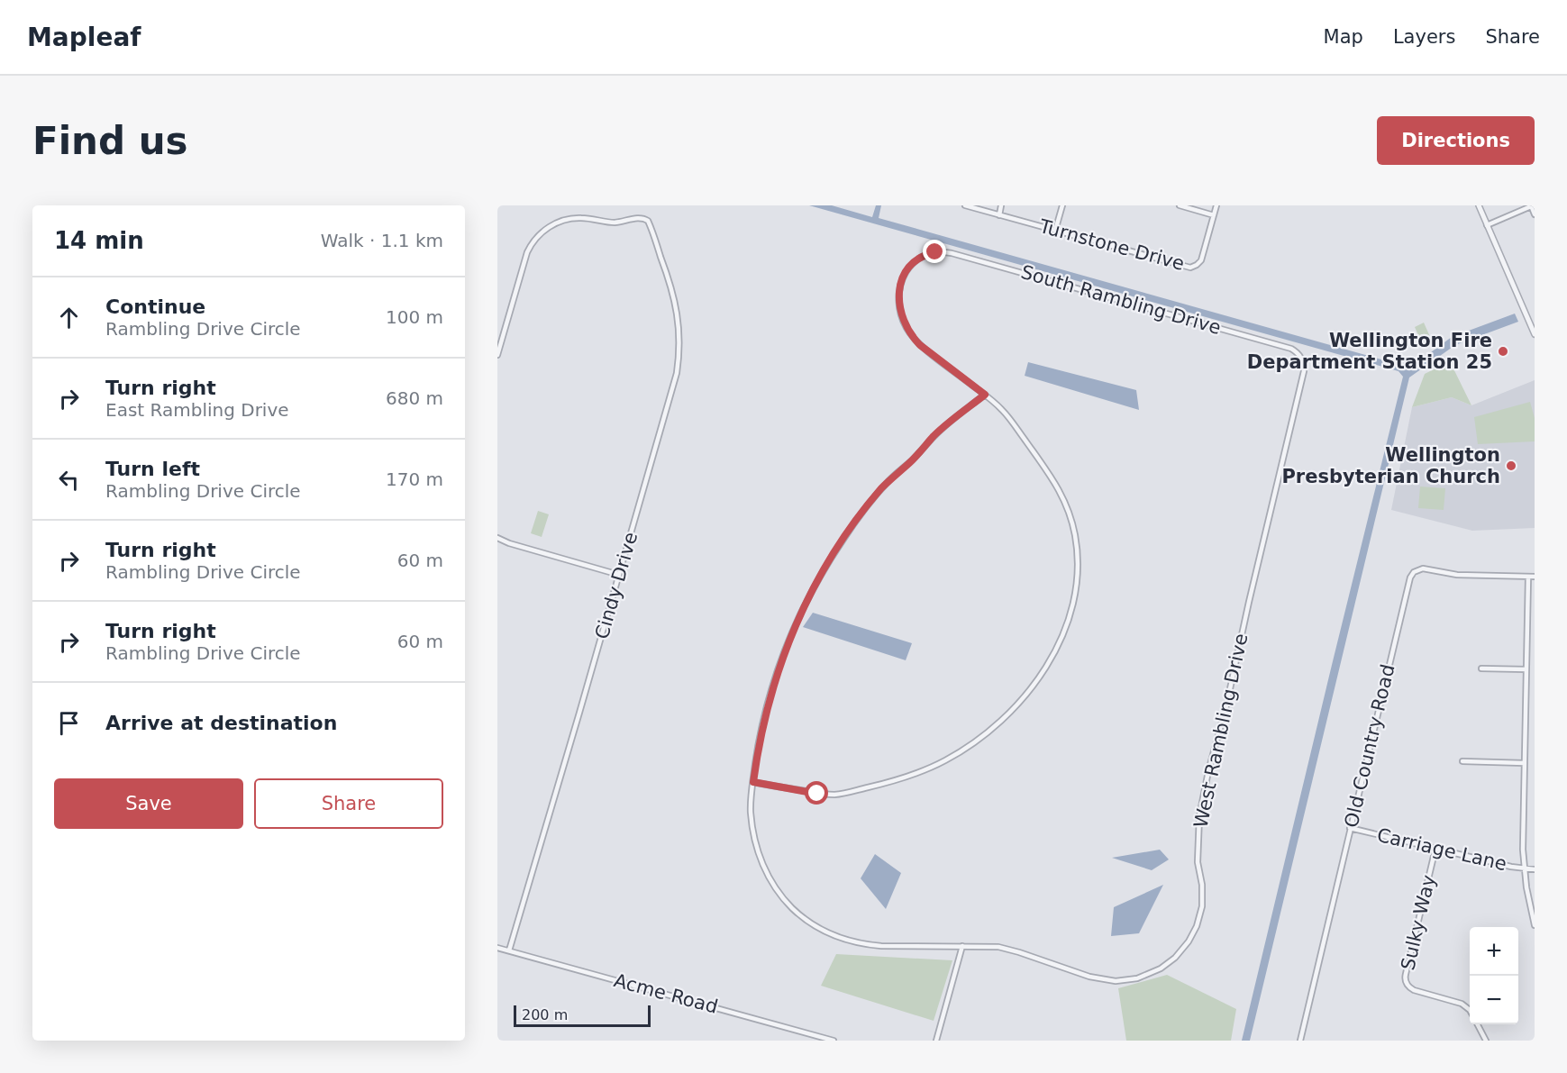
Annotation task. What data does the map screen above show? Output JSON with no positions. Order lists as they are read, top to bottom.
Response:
{
  "streets": {
    "street": [
      "Turnstone Drive",
      "South Rambling Drive",
      "Cindy Drive",
      "West Rambling Drive",
      "Old Country Road",
      "Carriage Lane",
      "Sulky Way",
      "Acme Road"
    ]
  },
  "crossings": [
    ["South Rambling Drive", "West Rambling Drive"],
    ["Cindy Drive", "Acme Road"],
    ["Old Country Road", "Carriage Lane"],
    ["Carriage Lane", "Sulky Way"]
  ],
  "places": ["Wellington Fire Department Station 25", "Wellington Presbyterian Church"],
  "scale_bar": "200 m",
  "page": {
    "header": "Mapleaf",
    "nav": ["Map", "Layers", "Share"],
    "buttons": [
      "Directions",
      ["Save", "Share"]
    ],
    "title": "Find us",
    "heading": ["14 min", "Walk · 1.1 km"],
    "list": [
      ["Continue", "Rambling Drive Circle", "100 m"],
      ["Turn right", "East Rambling Drive", "680 m"],
      ["Turn left", "Rambling Drive Circle", "170 m"],
      ["Turn right", "Rambling Drive Circle", "60 m"],
      ["Turn right", "Rambling Drive Circle", "60 m"],
      "Arrive at destination"
    ],
    "map_buttons": ["+", "−"],
    "scale": "200 m"
  }
}
